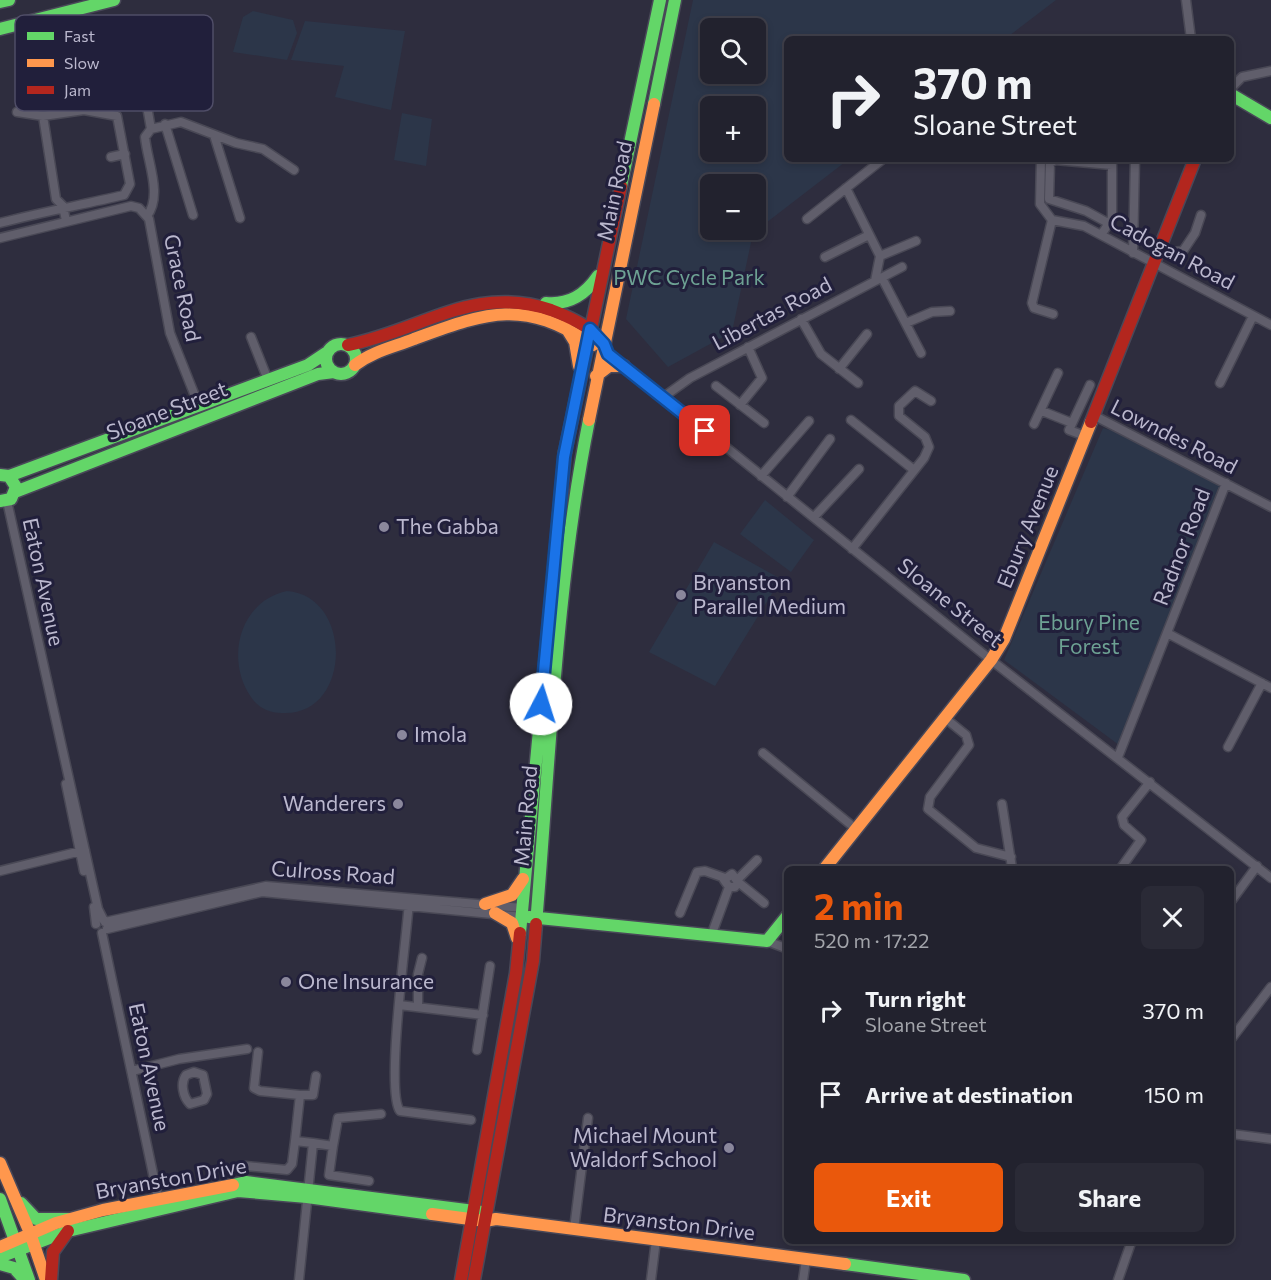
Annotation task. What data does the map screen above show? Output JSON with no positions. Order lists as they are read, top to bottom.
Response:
{
  "streets": {
    "main road": [
      "Main Road",
      "Sloane Street",
      "Ebury Avenue",
      "Culross Road",
      "Bryanston Drive"
    ],
    "street": [
      "Cadogan Road",
      "Grace Road",
      "Libertas Road",
      "Lowndes Road",
      "Radnor Road",
      "Eaton Avenue"
    ]
  },
  "crossings": [
    ["Main Road", "Sloane Street"],
    ["Main Road", "Culross Road"],
    ["Main Road", "Bryanston Drive"],
    ["Cadogan Road", "Ebury Avenue"],
    ["Grace Road", "Sloane Street"],
    ["Libertas Road", "Sloane Street"],
    ["Sloane Street", "Ebury Avenue"],
    ["Sloane Street", "Radnor Road"],
    ["Sloane Street", "Eaton Avenue"],
    ["Lowndes Road", "Ebury Avenue"],
    ["Lowndes Road", "Radnor Road"],
    ["Eaton Avenue", "Culross Road"],
    ["Eaton Avenue", "Bryanston Drive"]
  ],
  "parks": ["PWC Cycle Park", "Ebury Pine Forest"],
  "places": [
    "The Gabba",
    "Bryanston Parallel Medium",
    "Imola",
    "Wanderers",
    "One Insurance",
    "Michael Mount Waldorf School"
  ],
  "legend": ["Fast", "Slow", "Jam"],
  "page": {
    "map_buttons": ["+", "−"],
    "turn": ["370 m", "Sloane Street"],
    "heading": ["2 min", "520 m · 17:22"],
    "list": [
      {
        "name": "Turn right",
        "note": "Sloane Street",
        "value": "370 m"
      },
      {
        "name": "Arrive at destination",
        "value": "150 m"
      }
    ],
    "buttons": ["Exit", "Share"]
  }
}
